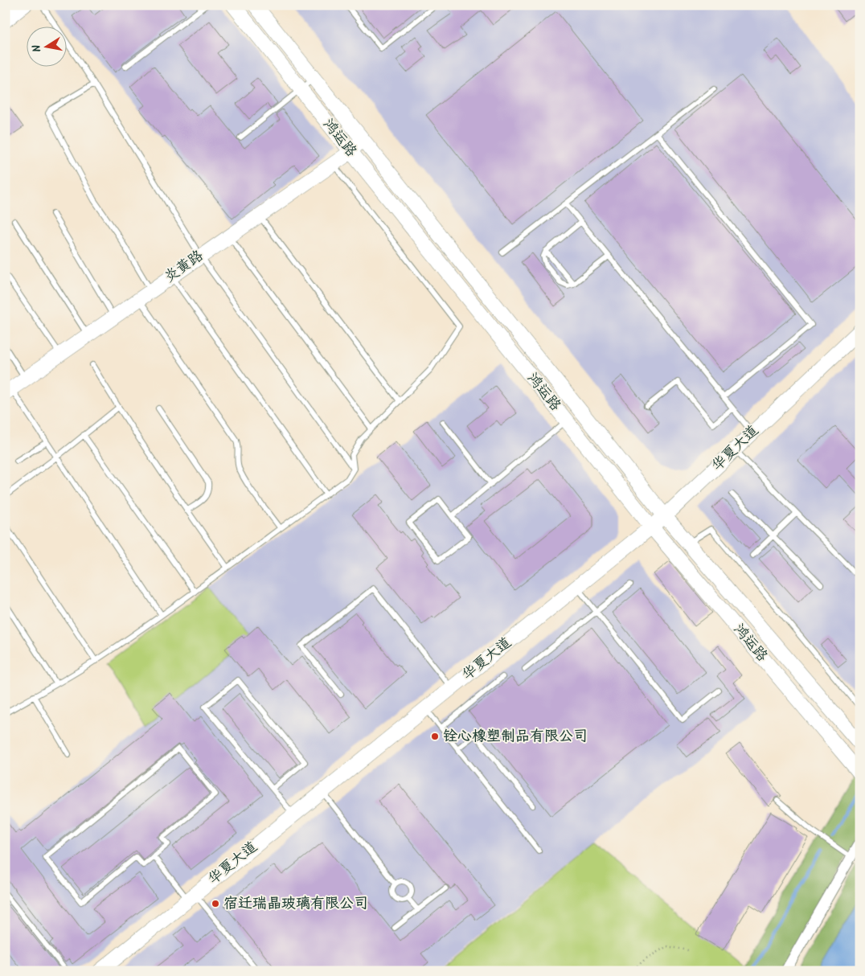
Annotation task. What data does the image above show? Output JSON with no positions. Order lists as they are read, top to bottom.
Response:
{
  "streets": {
    "street": ["鸿运路", "炎黄路", "华夏大道"]
  },
  "crossings": [
    ["鸿运路", "炎黄路"],
    ["鸿运路", "华夏大道"]
  ],
  "places": ["铨心橡塑制品有限公司", "宿迁瑞晶玻璃有限公司"],
  "north": "left"
}
